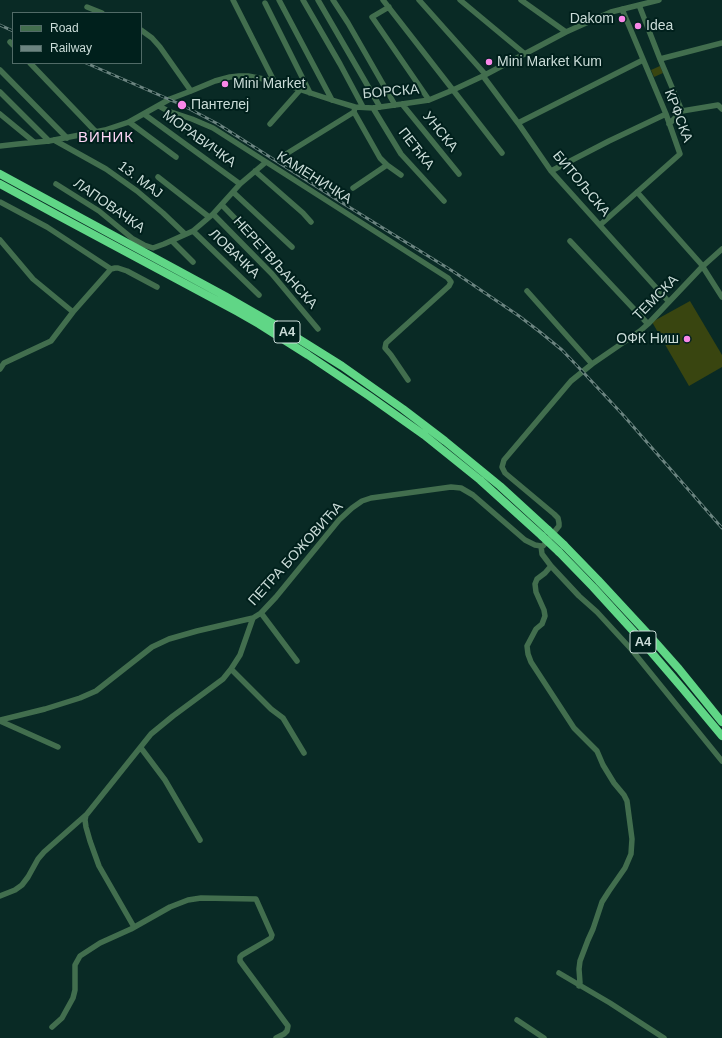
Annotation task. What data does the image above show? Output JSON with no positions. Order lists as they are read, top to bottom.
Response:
{
  "streets": {
    "highway": ["A4"],
    "street": [
      "БОРСКА",
      "КРФСКА",
      "УНСКА",
      "МОРАВИЧКА",
      "ПЕЋКА",
      "КАМЕНИЧКА",
      "13. МАЈ",
      "БИТОЉСКА",
      "ЛАПОВАЧКА",
      "ЛОВАЧКА",
      "НЕРЕТВЉАНСКА",
      "ТЕМСКА",
      "ПЕТРА БОЖОВИЋА"
    ]
  },
  "crossings": [
    ["БОРСКА", "КРФСКА"],
    ["БОРСКА", "УНСКА"],
    ["БОРСКА", "МОРАВИЧКА"],
    ["БОРСКА", "ПЕЋКА"],
    ["БОРСКА", "КАМЕНИЧКА"],
    ["БОРСКА", "13. МАЈ"],
    ["БОРСКА", "БИТОЉСКА"],
    ["КРФСКА", "БИТОЉСКА"],
    ["МОРАВИЧКА", "ЛАПОВАЧКА"],
    ["КАМЕНИЧКА", "ЛАПОВАЧКА"],
    ["13. МАЈ", "ЛАПОВАЧКА"],
    ["БИТОЉСКА", "ТЕМСКА"],
    ["ЛАПОВАЧКА", "ЛОВАЧКА"],
    ["ЛАПОВАЧКА", "НЕРЕТВЉАНСКА"],
    ["ТЕМСКА", "ПЕТРА БОЖОВИЋА"]
  ],
  "districts": ["ВИНИК"],
  "places": [
    "Dakom",
    "Idea",
    "Mini Market Kum",
    "Mini Market",
    "Пантелеј",
    "ОФК Ниш"
  ],
  "legend": ["Road", "Railway"]
}
